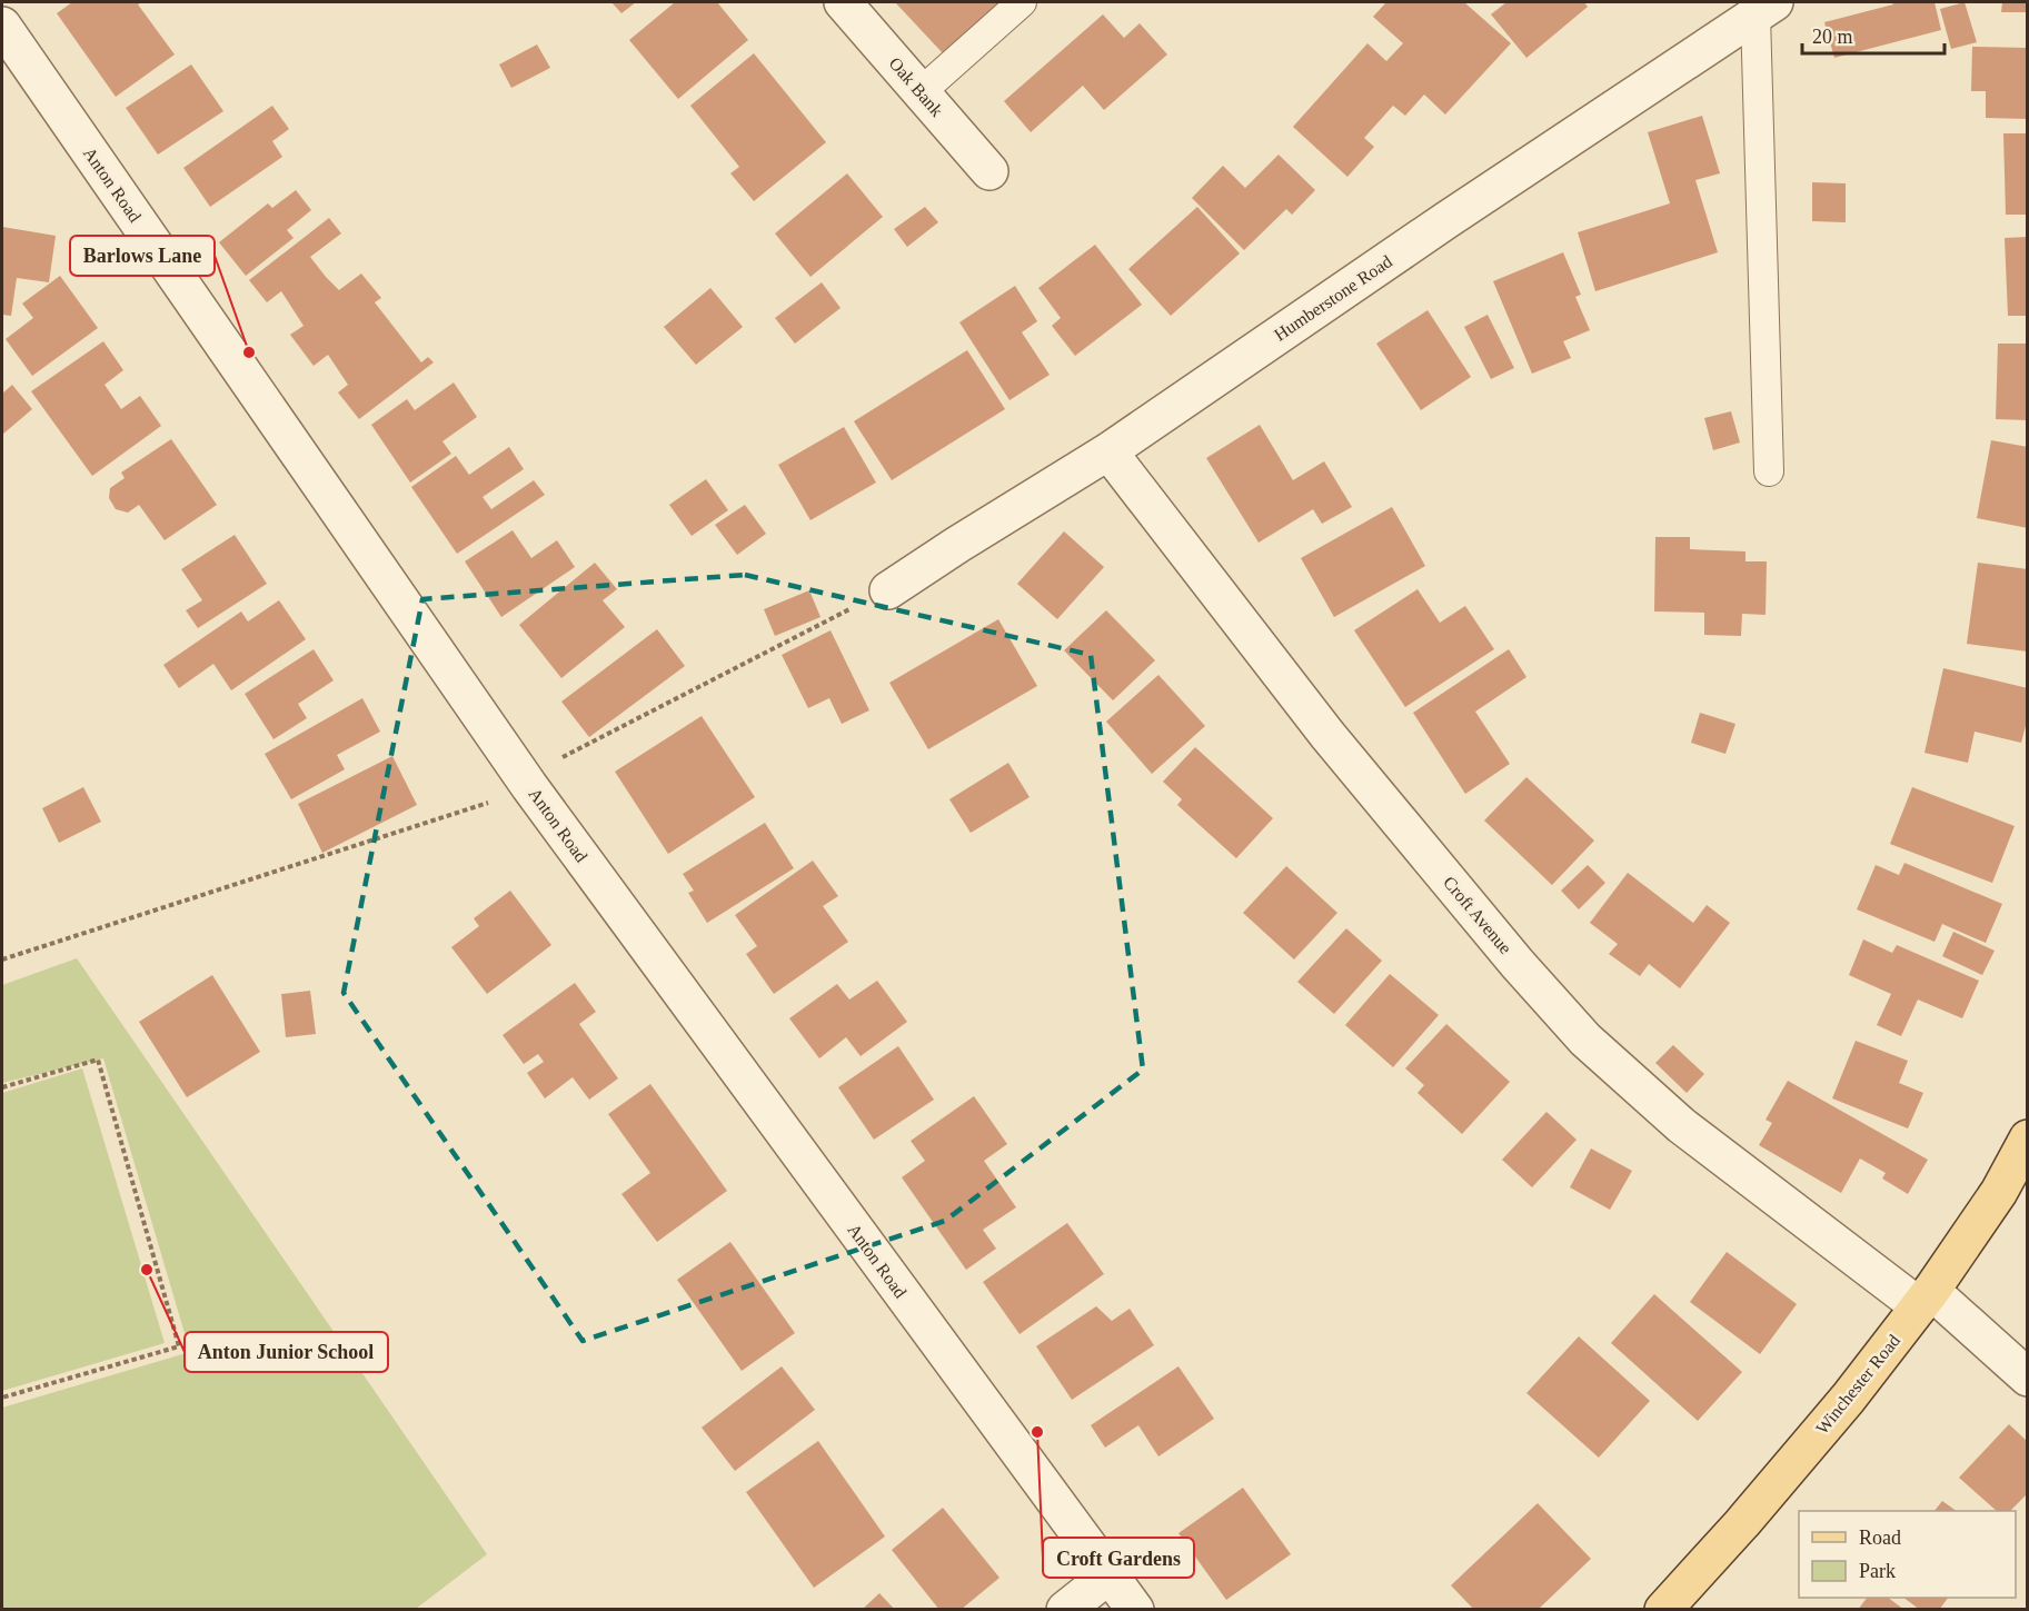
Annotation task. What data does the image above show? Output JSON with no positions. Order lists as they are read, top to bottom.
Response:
{
  "streets": {
    "main road": ["Winchester Road"],
    "street": [
      "Oak Bank",
      "Anton Road",
      "Humberstone Road",
      "Croft Avenue"
    ]
  },
  "crossings": [
    ["Humberstone Road", "Croft Avenue"],
    ["Croft Avenue", "Winchester Road"]
  ],
  "places": ["Barlows Lane", "Anton Junior School", "Croft Gardens"],
  "legend": ["Road", "Park"],
  "scale_bar": "20 m"
}
